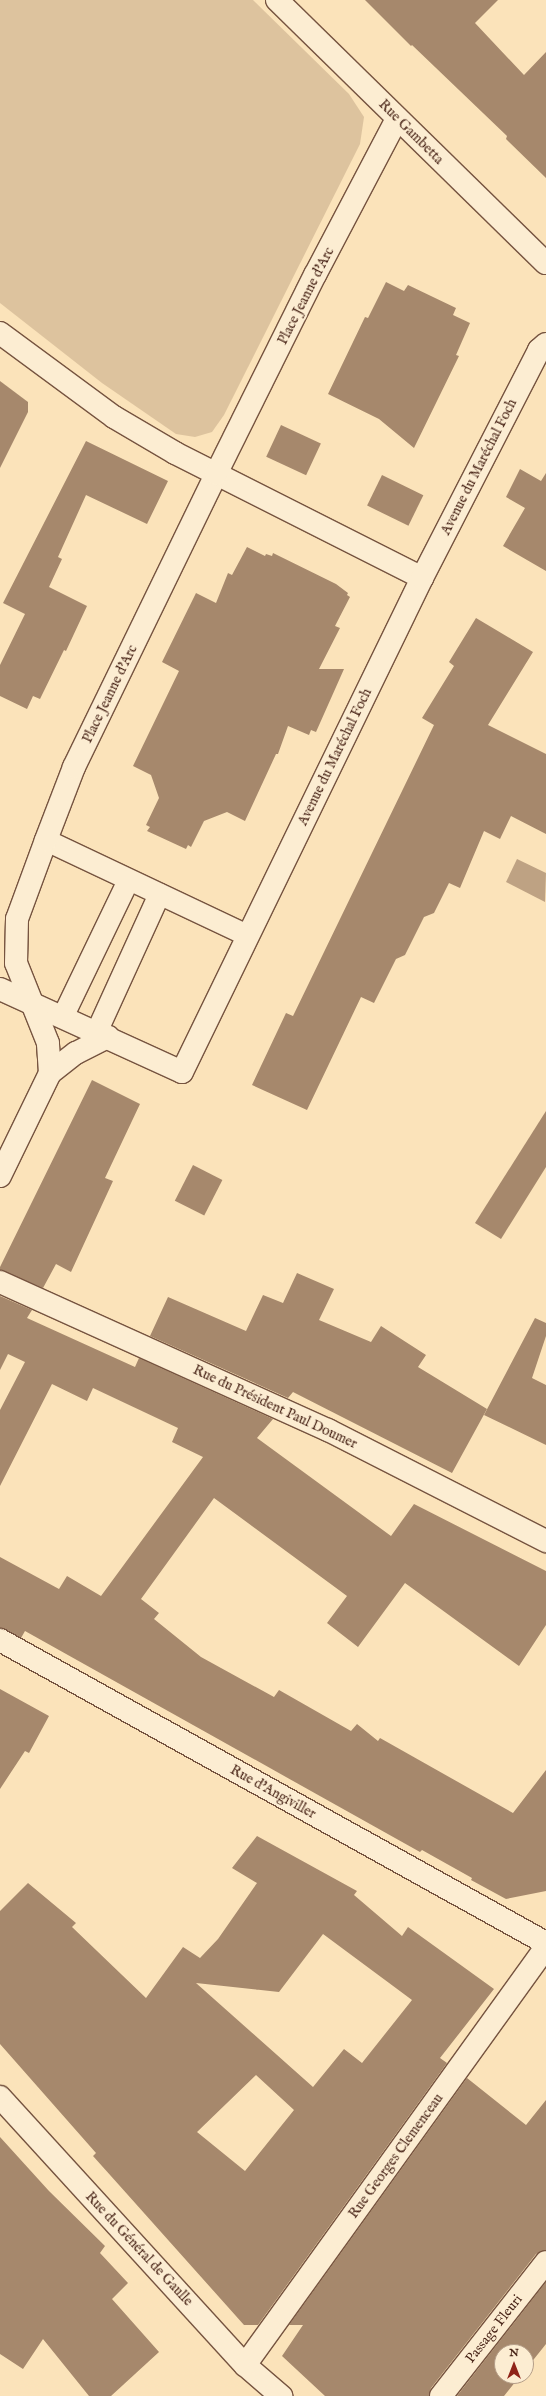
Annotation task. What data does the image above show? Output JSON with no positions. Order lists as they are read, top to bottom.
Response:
{
  "streets": {
    "street": [
      "Rue Gambetta",
      "Place Jeanne d'Arc",
      "Avenue du Maréchal Foch",
      "Rue du Président Paul Doumer",
      "Rue d'Angiviller",
      "Rue Georges Clemenceau",
      "Rue du Général de Gaulle",
      "Passage Fleuri"
    ]
  },
  "crossings": [
    ["Rue Gambetta", "Place Jeanne d'Arc"],
    ["Rue Georges Clemenceau", "Rue du Général de Gaulle"]
  ],
  "north": "top"
}
